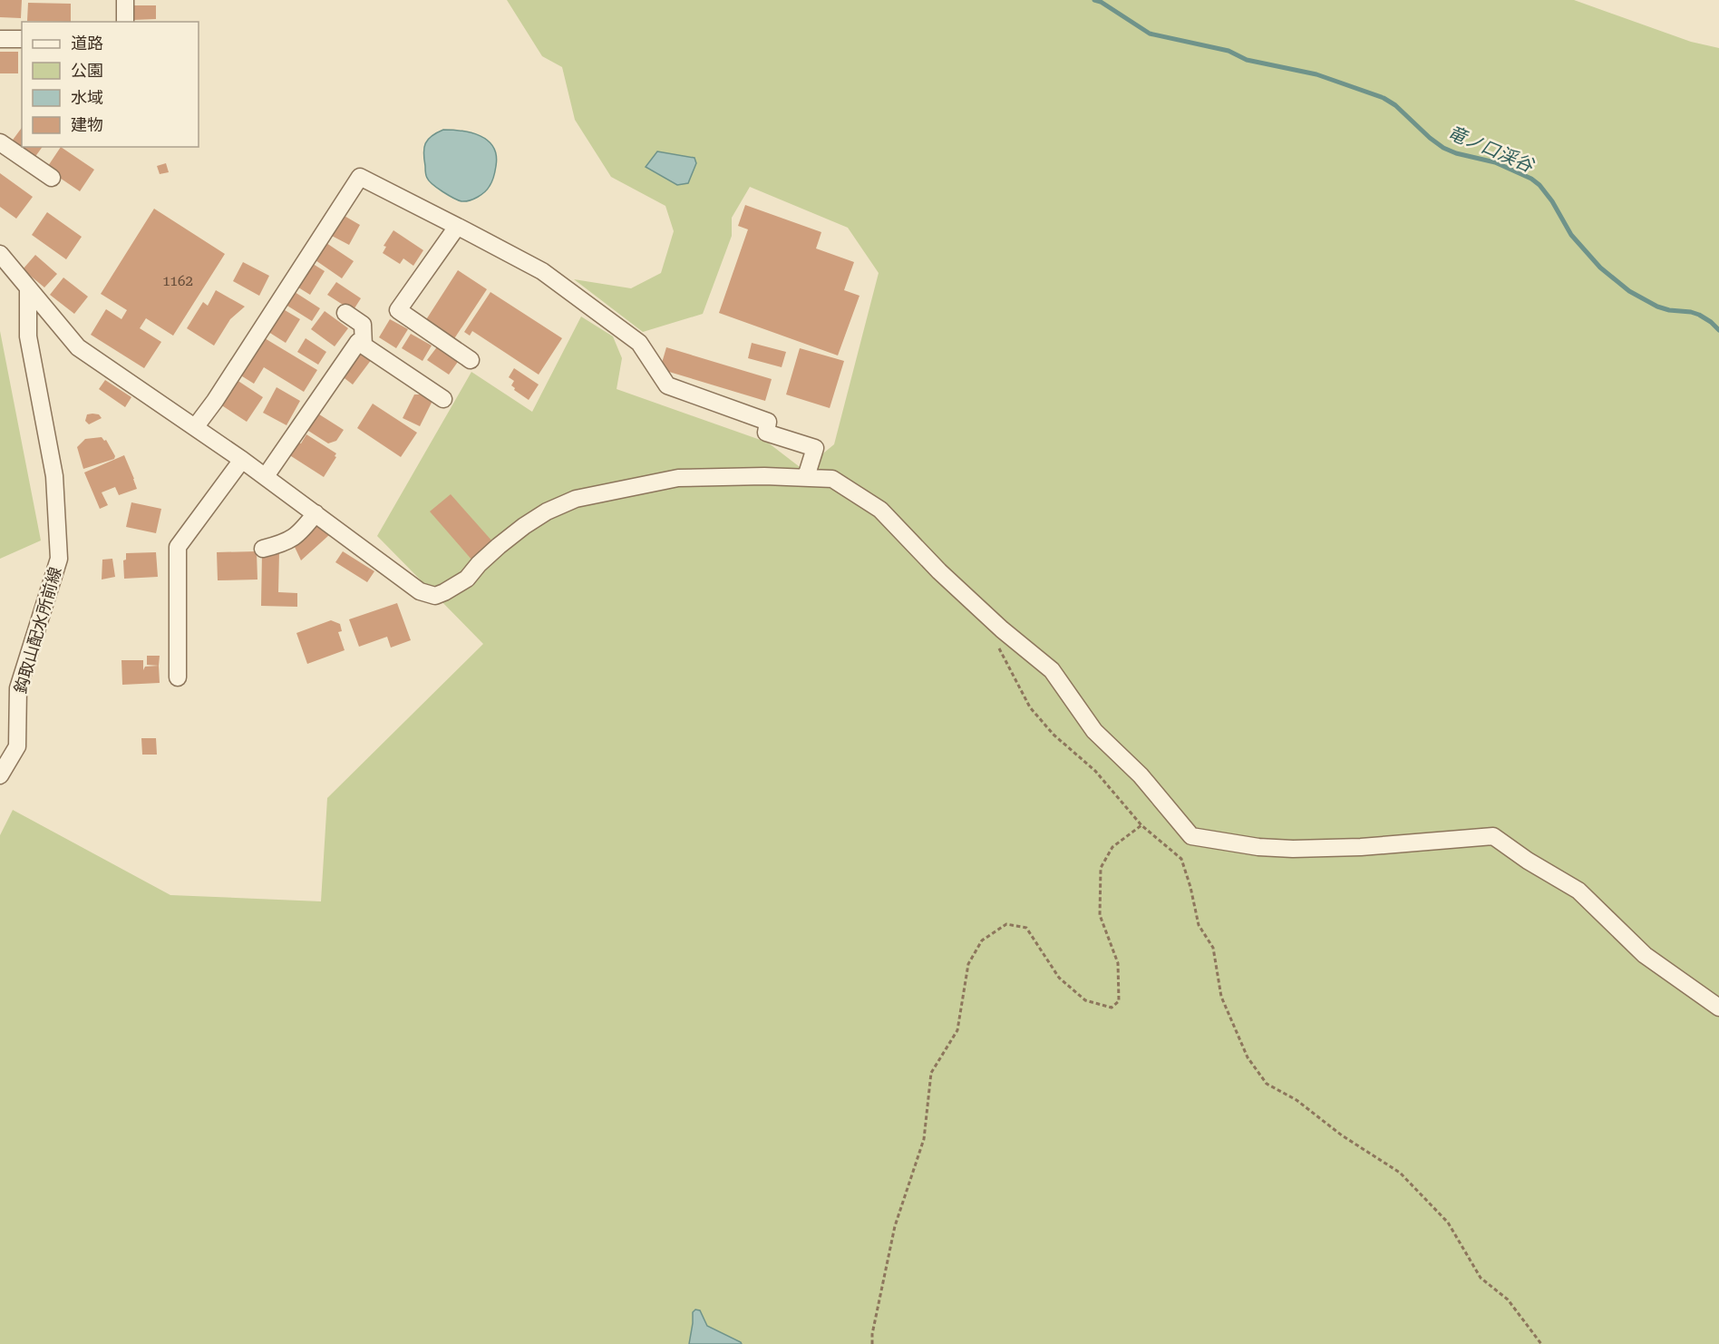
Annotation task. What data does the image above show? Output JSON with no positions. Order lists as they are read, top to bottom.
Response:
{
  "streets": {
    "street": ["鈎取山配水所前線"]
  },
  "water": ["竜ノ口渓谷"],
  "house_numbers": ["1162"],
  "legend": [
    "道路",
    "公園",
    "水域",
    "建物"
  ]
}
